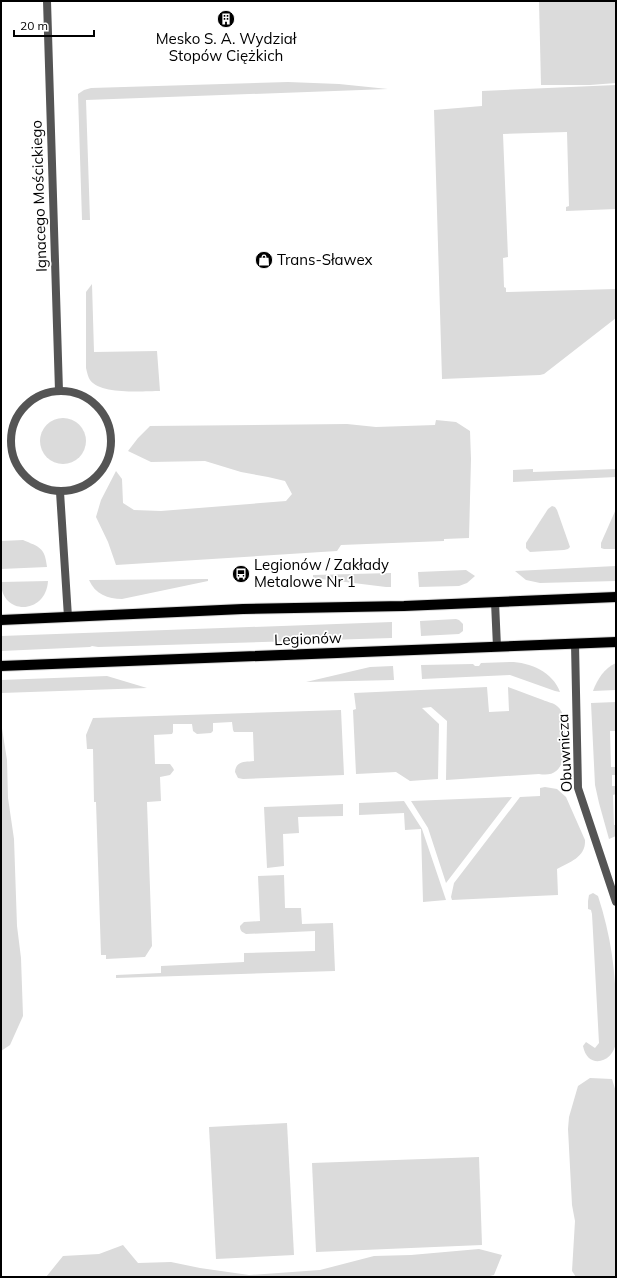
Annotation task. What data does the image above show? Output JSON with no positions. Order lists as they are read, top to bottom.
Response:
{
  "streets": {
    "main road": ["Legionów"],
    "street": ["Ignacego Mościckiego", "Obuwnicza"]
  },
  "crossings": [
    ["Legionów", "Obuwnicza"]
  ],
  "places": {
    "building": ["Mesko S. A. Wydział Stopów Ciężkich"],
    "shop": ["Trans-Sławex"],
    "bus stop": ["Legionów / Zakłady Metalowe Nr 1"]
  },
  "scale_bar": "20 m"
}
